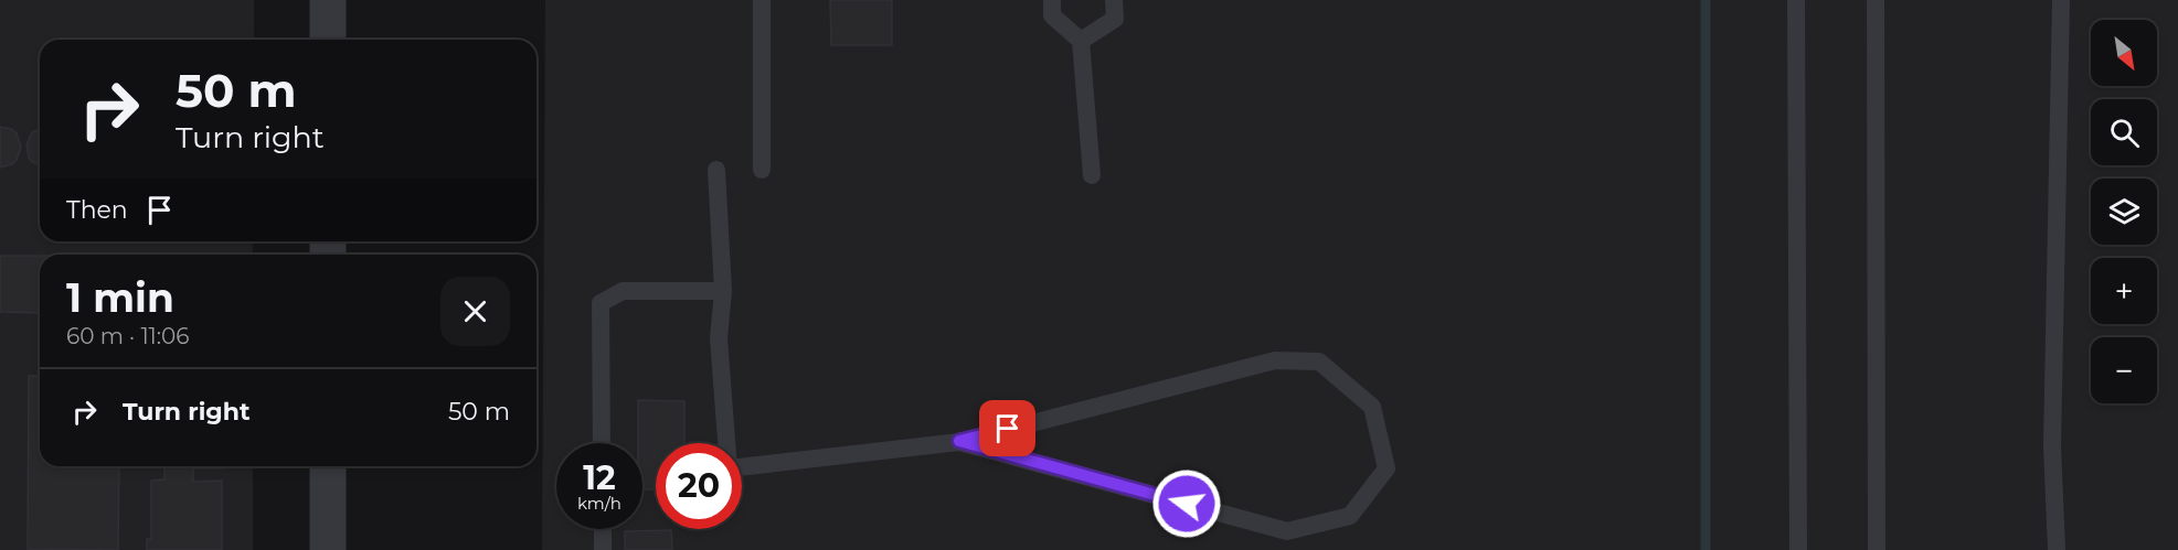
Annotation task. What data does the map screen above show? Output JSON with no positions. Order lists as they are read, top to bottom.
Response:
{
  "north": "bottom right",
  "page": {
    "map_buttons": ["+", "−"],
    "turn": ["50 m", "Turn right"],
    "then": "Then",
    "heading": ["1 min", "60 m · 11:06"],
    "list": [
      {
        "name": "Turn right",
        "value": "50 m"
      }
    ],
    "speed": "12 km/h",
    "limit": "20"
  }
}
